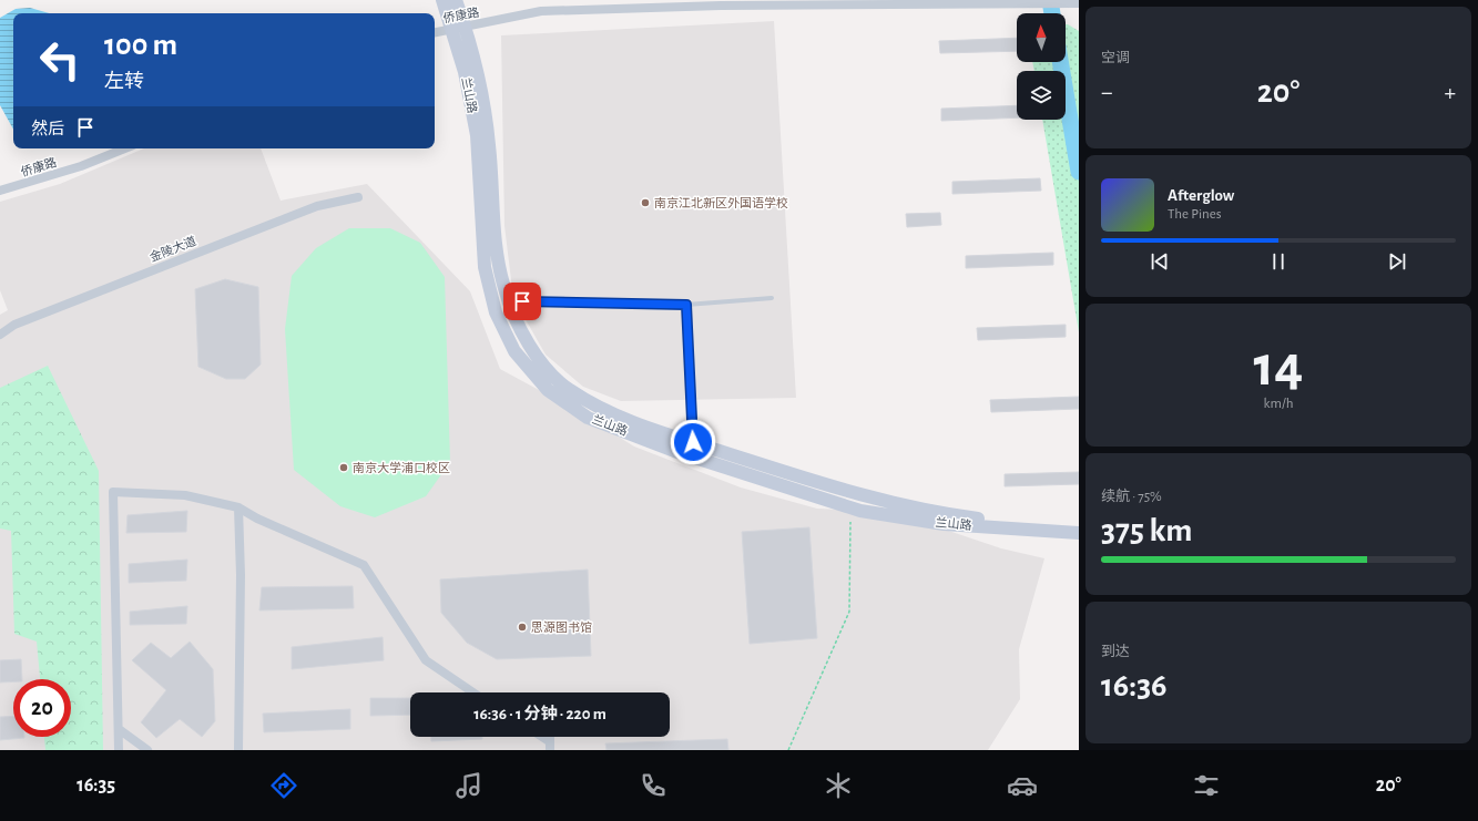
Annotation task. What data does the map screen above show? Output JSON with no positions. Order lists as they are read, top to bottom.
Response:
{
  "streets": {
    "street": ["侨康路", "兰山路", "金陵大道"]
  },
  "crossings": [
    ["侨康路", "兰山路"]
  ],
  "places": ["南京江北新区外国语学校", "南京大学浦口校区", "思源图书馆"],
  "north": "top",
  "page": {
    "tile": [
      "空调",
      ["14", "km/h"],
      ["续航 · 75%", "375 km"],
      ["到达", "16:36"]
    ],
    "turn": ["100 m", "左转"],
    "heat": ["−", "20°", "+"],
    "then": "然后",
    "song": ["Afterglow", "The Pines"],
    "limit": "20",
    "trip": "16:36 · 1 分钟 · 220 m",
    "tabs": ["16:35", "20°"]
  }
}
